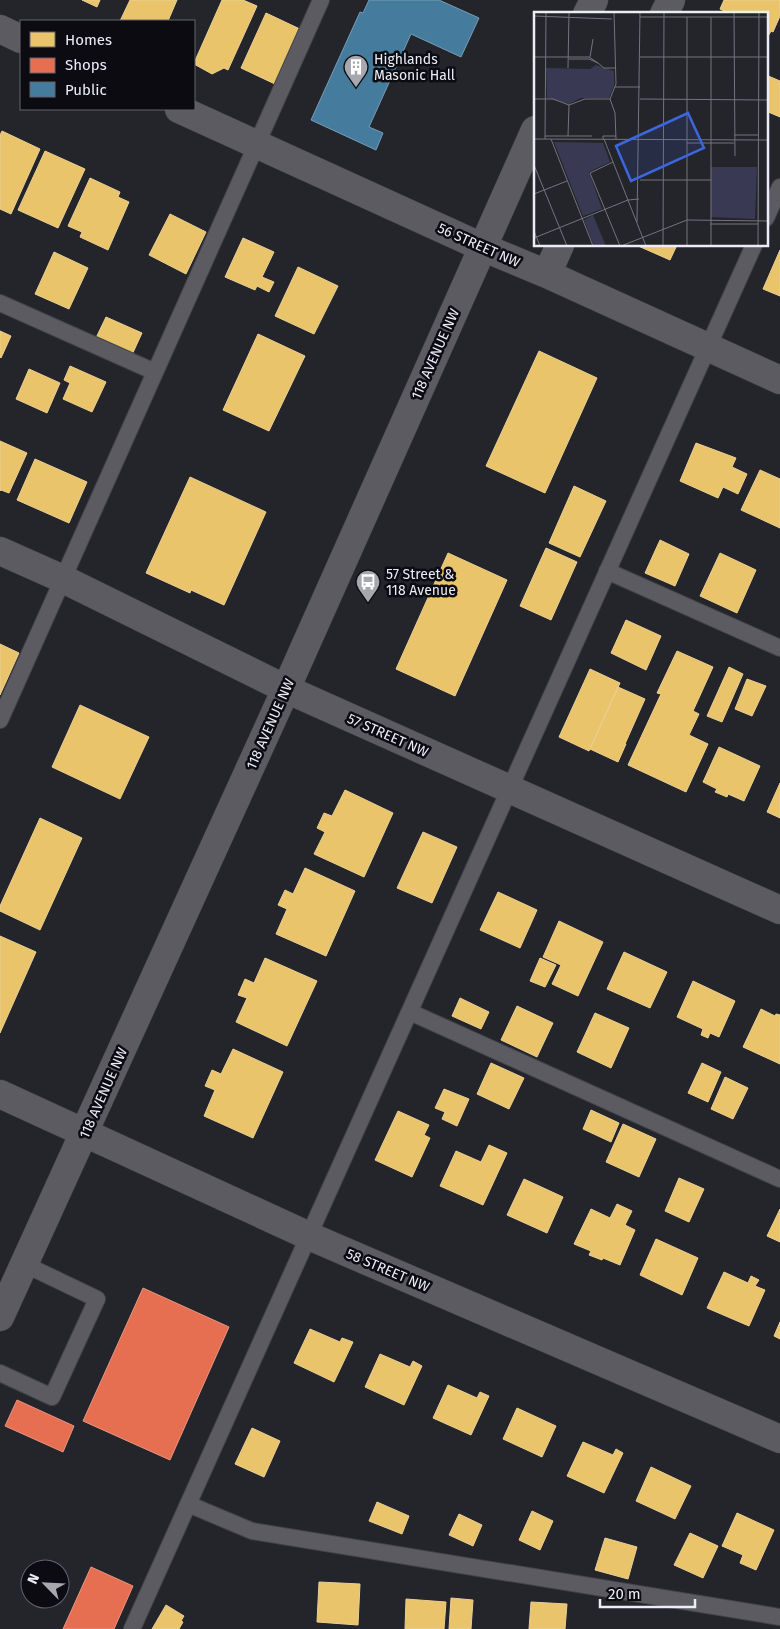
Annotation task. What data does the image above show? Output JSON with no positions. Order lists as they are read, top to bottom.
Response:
{
  "streets": {
    "street": [
      "56 STREET NW",
      "118 AVENUE NW",
      "57 STREET NW",
      "58 STREET NW"
    ]
  },
  "crossings": [
    ["56 STREET NW", "118 AVENUE NW"],
    ["118 AVENUE NW", "57 STREET NW"],
    ["118 AVENUE NW", "58 STREET NW"]
  ],
  "places": {
    "building": ["Highlands Masonic Hall"],
    "bus stop": ["57 Street & 118 Avenue"]
  },
  "legend": ["Homes", "Shops", "Public"],
  "scale_bar": "20 m",
  "north": "top left"
}
